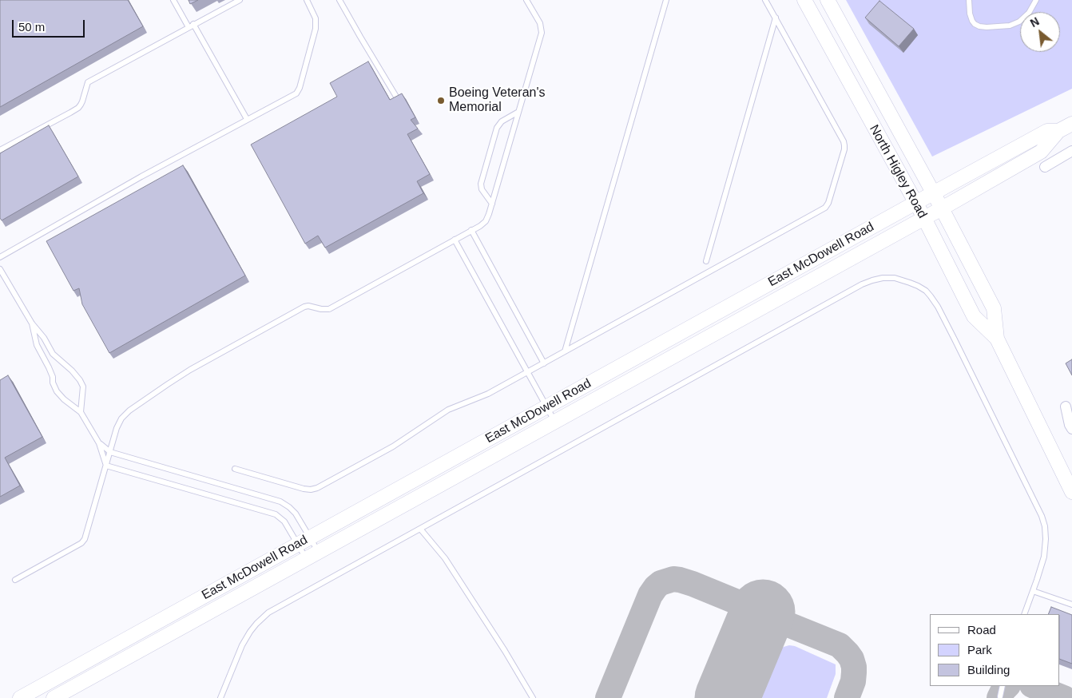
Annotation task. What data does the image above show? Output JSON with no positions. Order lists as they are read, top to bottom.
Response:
{
  "streets": {
    "main road": ["North Higley Road", "East McDowell Road"]
  },
  "crossings": [
    ["North Higley Road", "East McDowell Road"]
  ],
  "places": ["Boeing Veteran's Memorial"],
  "legend": ["Road", "Park", "Building"],
  "scale_bar": "50 m",
  "north": "top left"
}
